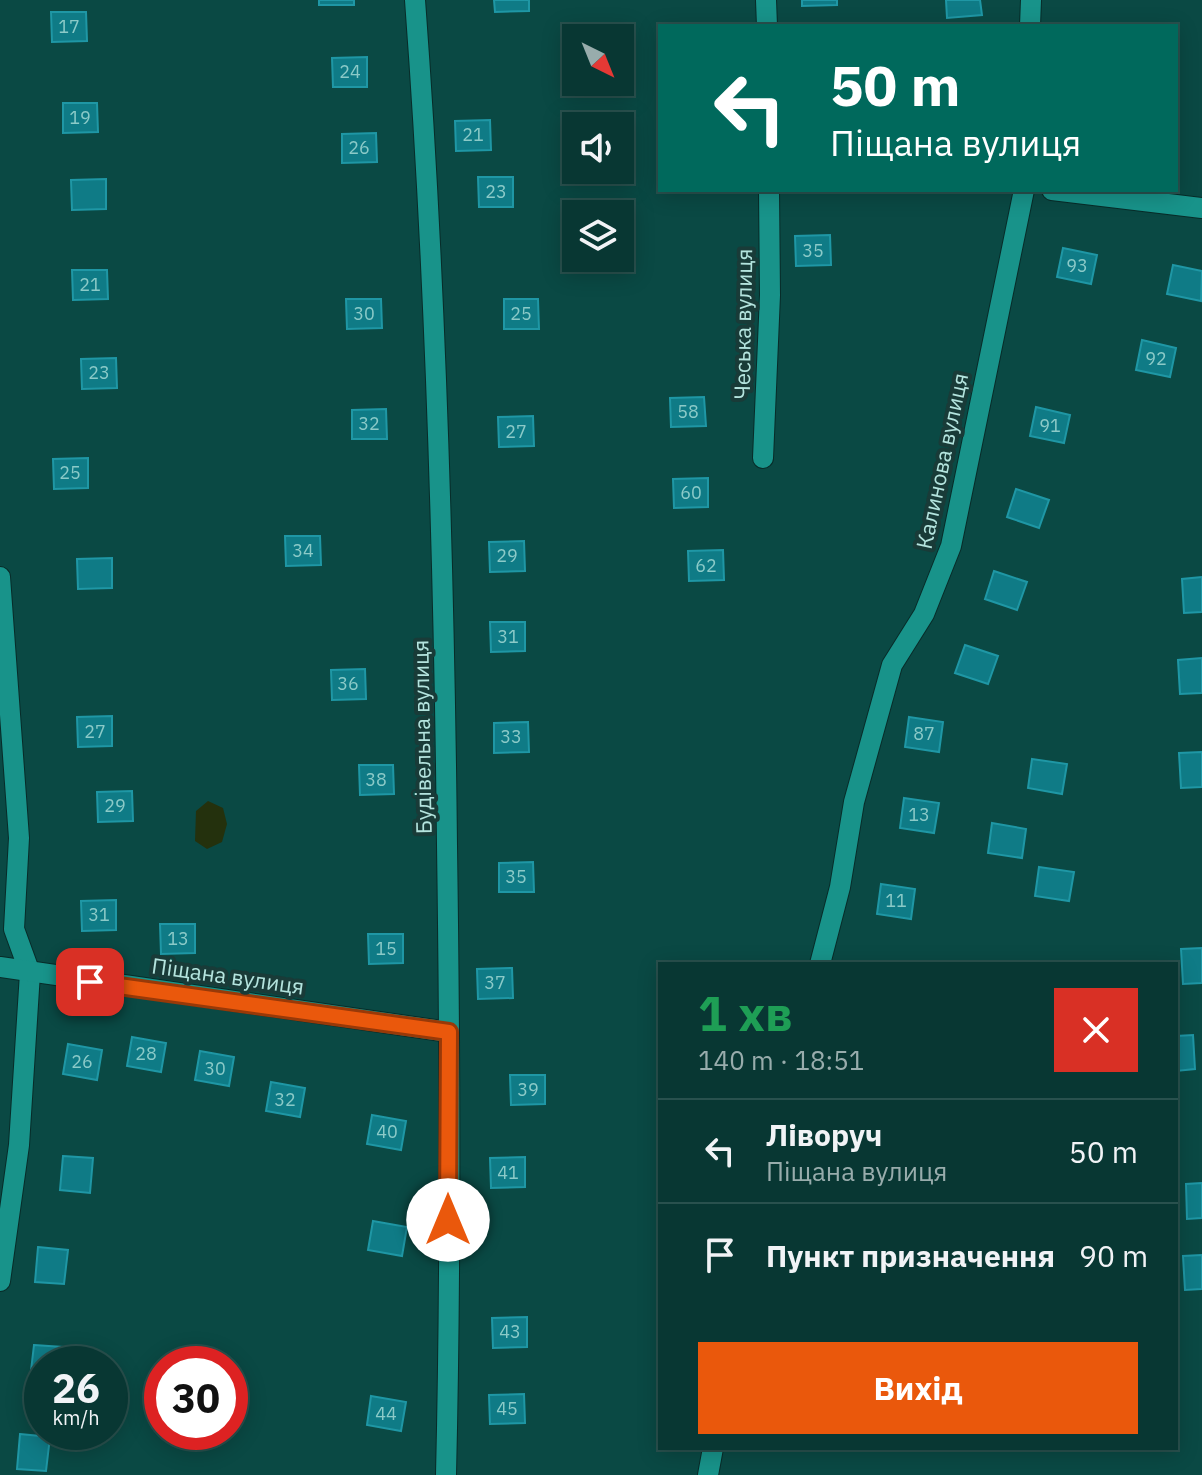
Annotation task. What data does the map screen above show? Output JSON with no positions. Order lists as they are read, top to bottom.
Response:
{
  "streets": {
    "street": [
      "Чеська вулиця",
      "Калинова вулиця",
      "Будівельна вулиця",
      "Піщана вулиця"
    ]
  },
  "crossings": [
    ["Будівельна вулиця", "Піщана вулиця"]
  ],
  "house_numbers": [
    "17",
    "24",
    "19",
    "21",
    "26",
    "23",
    "35",
    "93",
    "21",
    "30",
    "25",
    "92",
    "23",
    "58",
    "32",
    "91",
    "27",
    "25",
    "60",
    "34",
    "29",
    "62",
    "31",
    "36",
    "27",
    "87",
    "33",
    "38",
    "29",
    "13",
    "35",
    "11",
    "31",
    "13",
    "15",
    "37",
    "28",
    "26",
    "30",
    "39",
    "32",
    "40",
    "41",
    "43",
    "45",
    "44"
  ],
  "north": "bottom right",
  "page": {
    "turn": ["50 m", "Піщана вулиця"],
    "heading": ["1 хв", "140 m · 18:51"],
    "list": [
      {
        "name": "Ліворуч",
        "note": "Піщана вулиця",
        "value": "50 m"
      },
      {
        "name": "Пункт призначення",
        "value": "90 m"
      }
    ],
    "buttons": "Вихід",
    "speed": "26 km/h",
    "limit": "30"
  }
}
